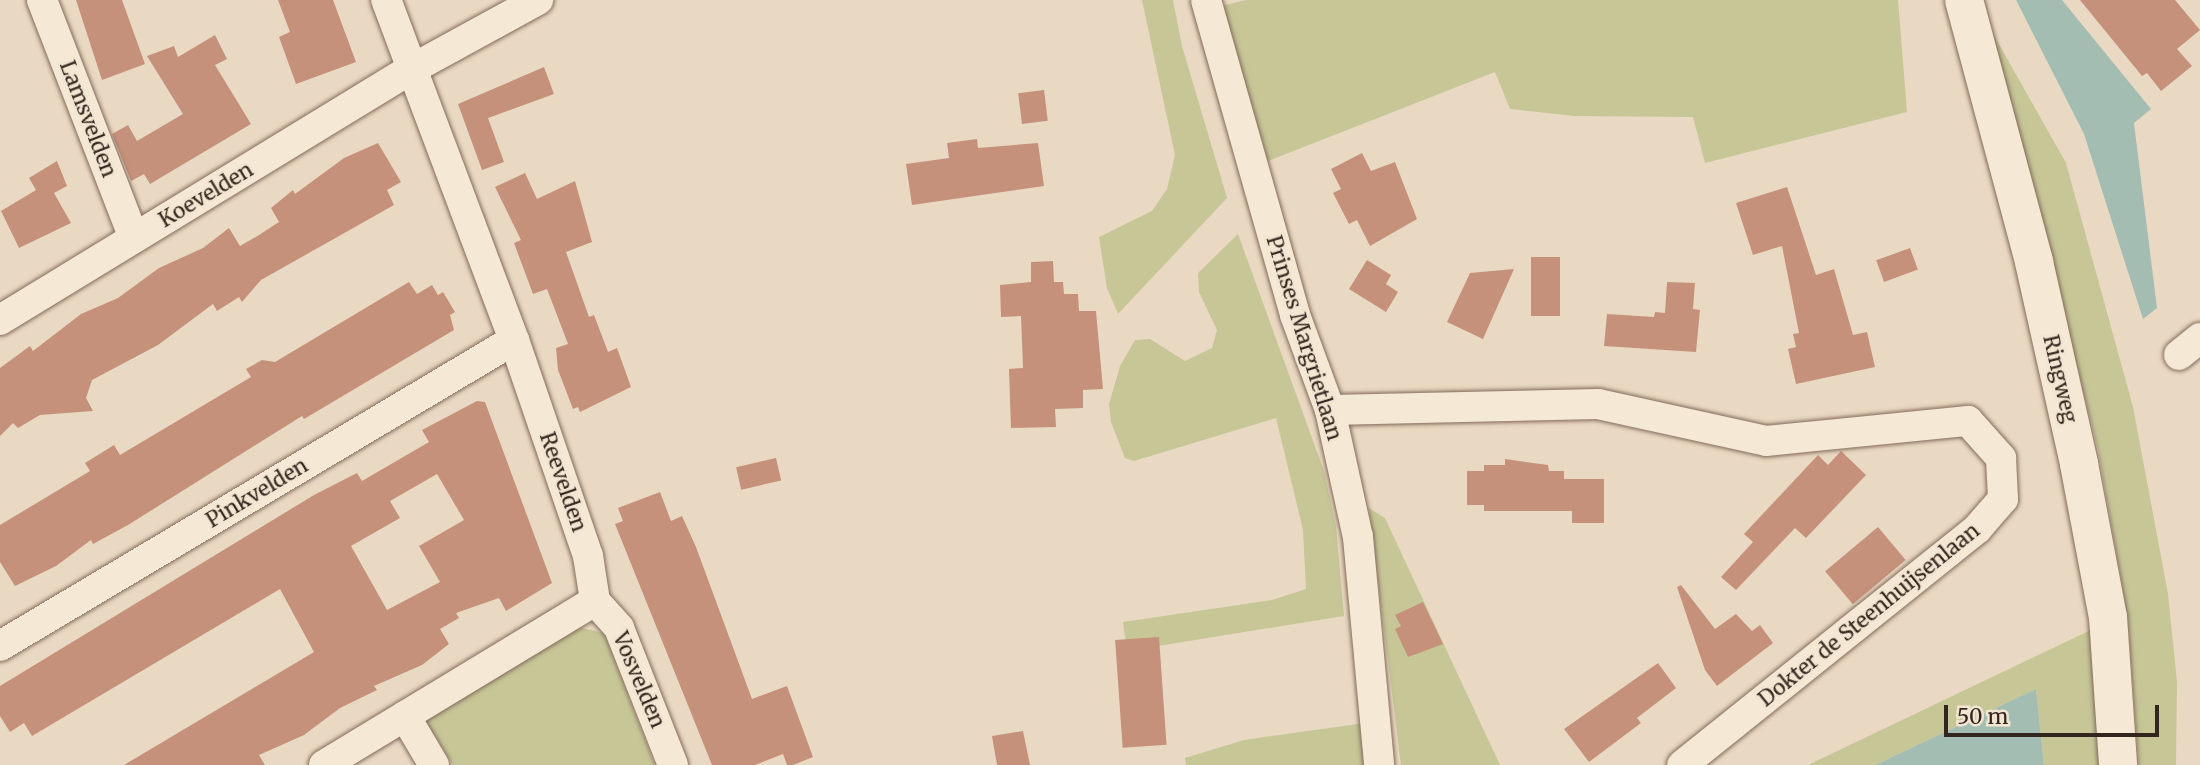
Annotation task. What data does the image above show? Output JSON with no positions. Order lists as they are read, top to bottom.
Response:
{
  "streets": {
    "main road": ["Ringweg"],
    "street": [
      "Lamsvelden",
      "Koevelden",
      "Prinses Margrietlaan",
      "Reevelden",
      "Pinkvelden",
      "Dokter de Steenhuijsenlaan",
      "Vosvelden"
    ]
  },
  "crossings": [
    ["Lamsvelden", "Koevelden"],
    ["Koevelden", "Reevelden"],
    ["Prinses Margrietlaan", "Dokter de Steenhuijsenlaan"],
    ["Reevelden", "Pinkvelden"],
    ["Reevelden", "Vosvelden"]
  ],
  "scale_bar": "50 m"
}
